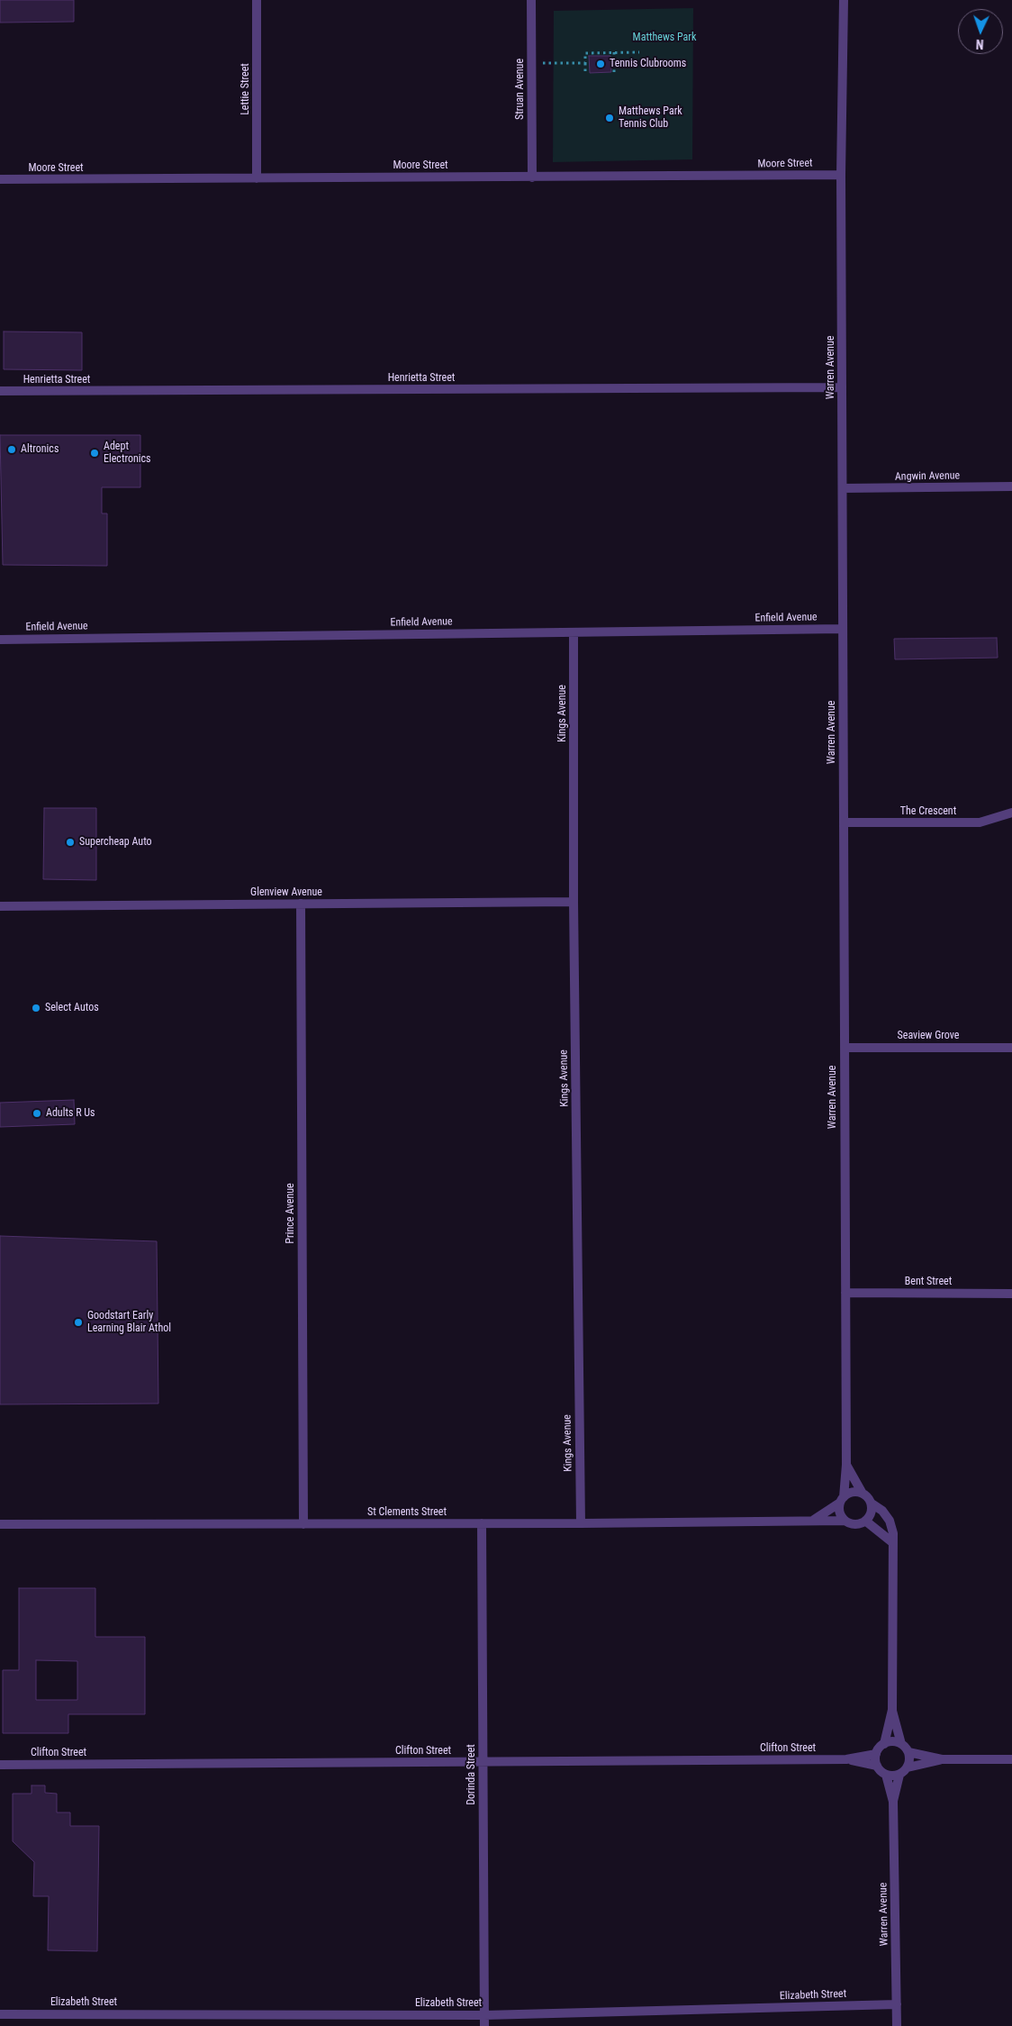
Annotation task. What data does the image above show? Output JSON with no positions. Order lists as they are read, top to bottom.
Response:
{
  "streets": {
    "street": [
      "Lettie Street",
      "Struan Avenue",
      "Moore Street",
      "Warren Avenue",
      "Henrietta Street",
      "Angwin Avenue",
      "Enfield Avenue",
      "Kings Avenue",
      "The Crescent",
      "Glenview Avenue",
      "Seaview Grove",
      "Prince Avenue",
      "Bent Street",
      "St Clements Street",
      "Clifton Street",
      "Dorinda Street",
      "Elizabeth Street"
    ]
  },
  "crossings": [
    ["Lettie Street", "Moore Street"],
    ["Struan Avenue", "Moore Street"],
    ["Moore Street", "Warren Avenue"],
    ["Warren Avenue", "Henrietta Street"],
    ["Warren Avenue", "Angwin Avenue"],
    ["Warren Avenue", "Enfield Avenue"],
    ["Warren Avenue", "The Crescent"],
    ["Warren Avenue", "Seaview Grove"],
    ["Warren Avenue", "Bent Street"],
    ["Warren Avenue", "St Clements Street"],
    ["Warren Avenue", "Clifton Street"],
    ["Warren Avenue", "Elizabeth Street"],
    ["Enfield Avenue", "Kings Avenue"],
    ["Kings Avenue", "Glenview Avenue"],
    ["Kings Avenue", "St Clements Street"],
    ["Glenview Avenue", "Prince Avenue"],
    ["Prince Avenue", "St Clements Street"],
    ["St Clements Street", "Dorinda Street"],
    ["Clifton Street", "Dorinda Street"],
    ["Dorinda Street", "Elizabeth Street"]
  ],
  "parks": ["Matthews Park"],
  "places": [
    "Tennis Clubrooms",
    "Matthews Park Tennis Club",
    "Altronics",
    "Adept Electronics",
    "Supercheap Auto",
    "Select Autos",
    "Adults R Us",
    "Goodstart Early Learning Blair Athol"
  ],
  "north": "bottom"
}
